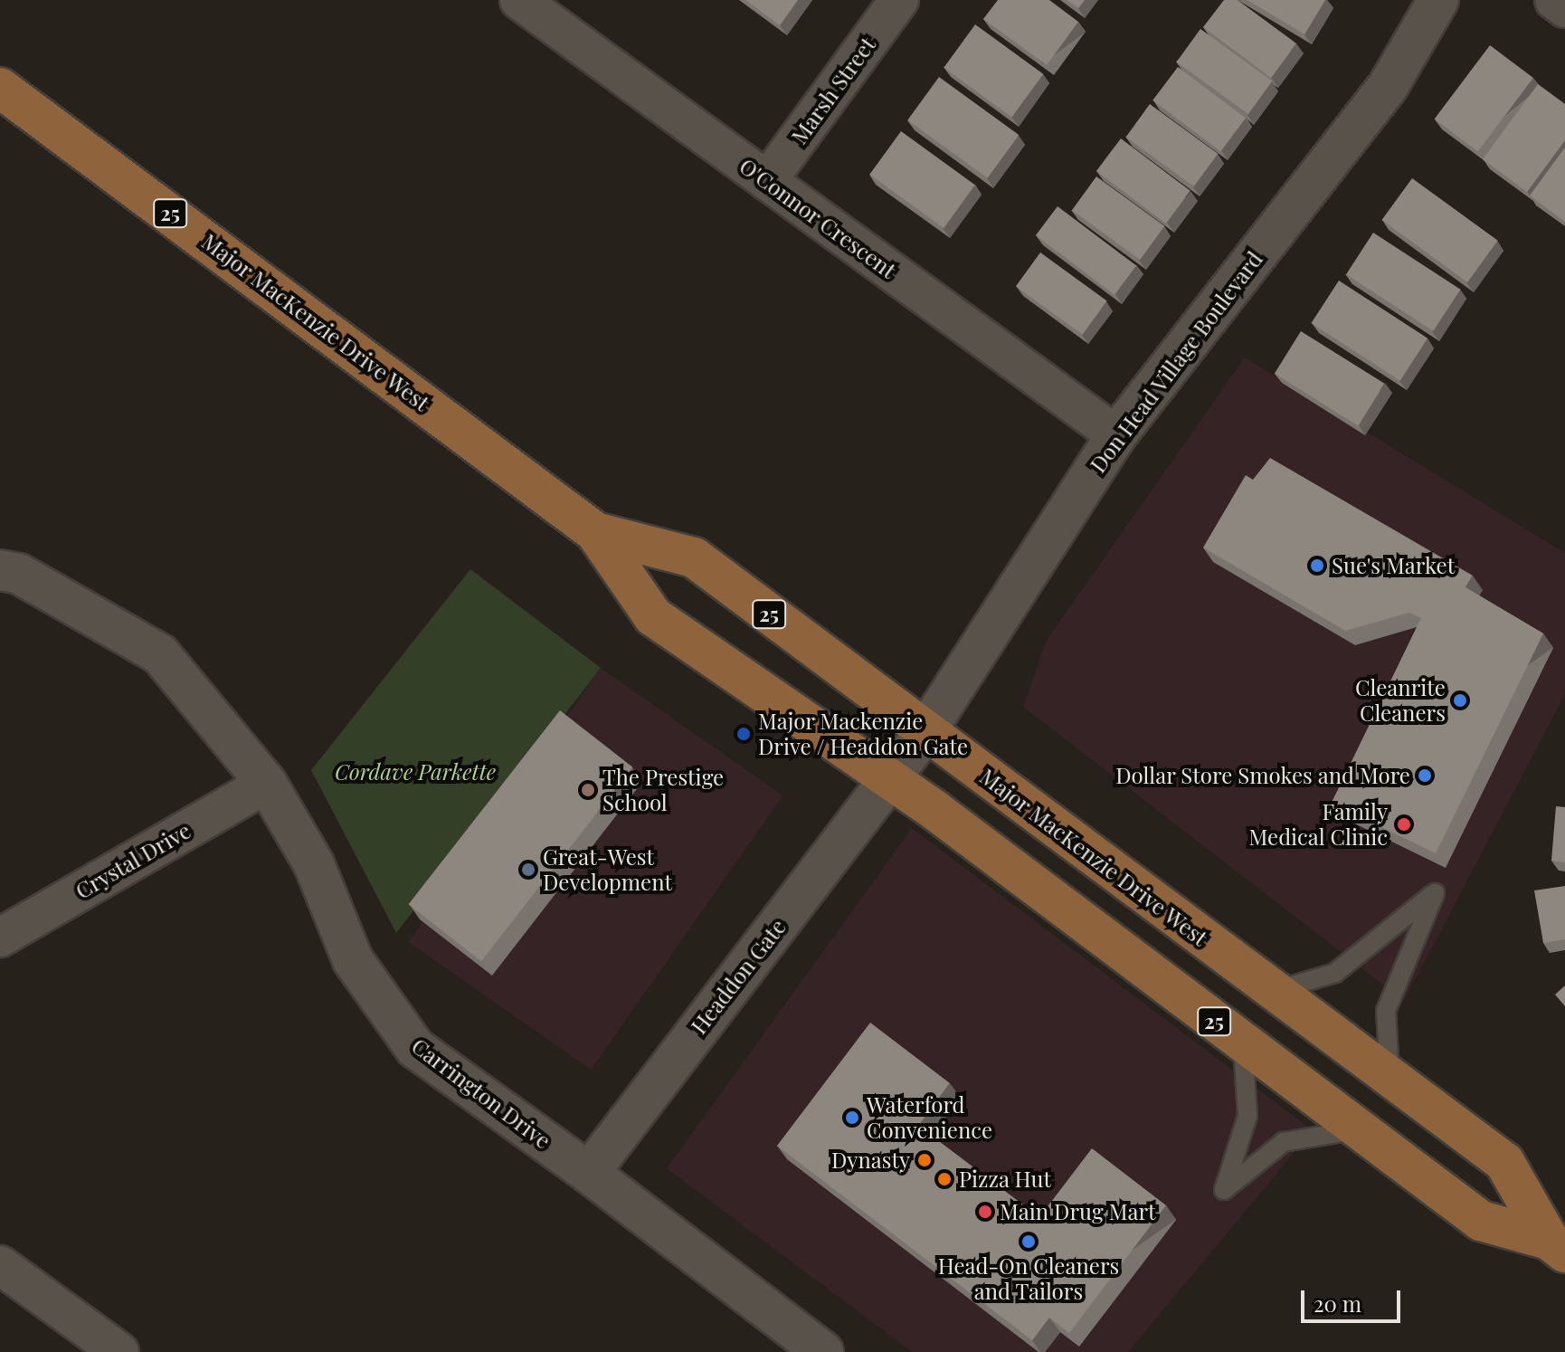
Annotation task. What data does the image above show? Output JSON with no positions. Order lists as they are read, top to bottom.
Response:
{
  "streets": {
    "main road": ["25", "Major MacKenzie Drive West"],
    "street": [
      "Marsh Street",
      "O'Connor Crescent",
      "Don Head Village Boulevard",
      "Crystal Drive",
      "Headdon Gate",
      "Carrington Drive"
    ]
  },
  "crossings": [
    ["Marsh Street", "O'Connor Crescent"],
    ["O'Connor Crescent", "Don Head Village Boulevard"],
    ["Major MacKenzie Drive West", "Don Head Village Boulevard"],
    ["Major MacKenzie Drive West", "Headdon Gate"],
    ["Don Head Village Boulevard", "Headdon Gate"],
    ["Crystal Drive", "Carrington Drive"],
    ["Headdon Gate", "Carrington Drive"]
  ],
  "parks": ["Cordave Parkette"],
  "places": [
    "Sue's Market",
    "Cleanrite Cleaners",
    "Major Mackenzie Drive / Headdon Gate",
    "Dollar Store Smokes and More",
    "The Prestige School",
    "Family Medical Clinic",
    "Great-West Development",
    "Waterford Convenience",
    "Dynasty",
    "Pizza Hut",
    "Main Drug Mart",
    "Head-On Cleaners and Tailors"
  ],
  "scale_bar": "20 m"
}
